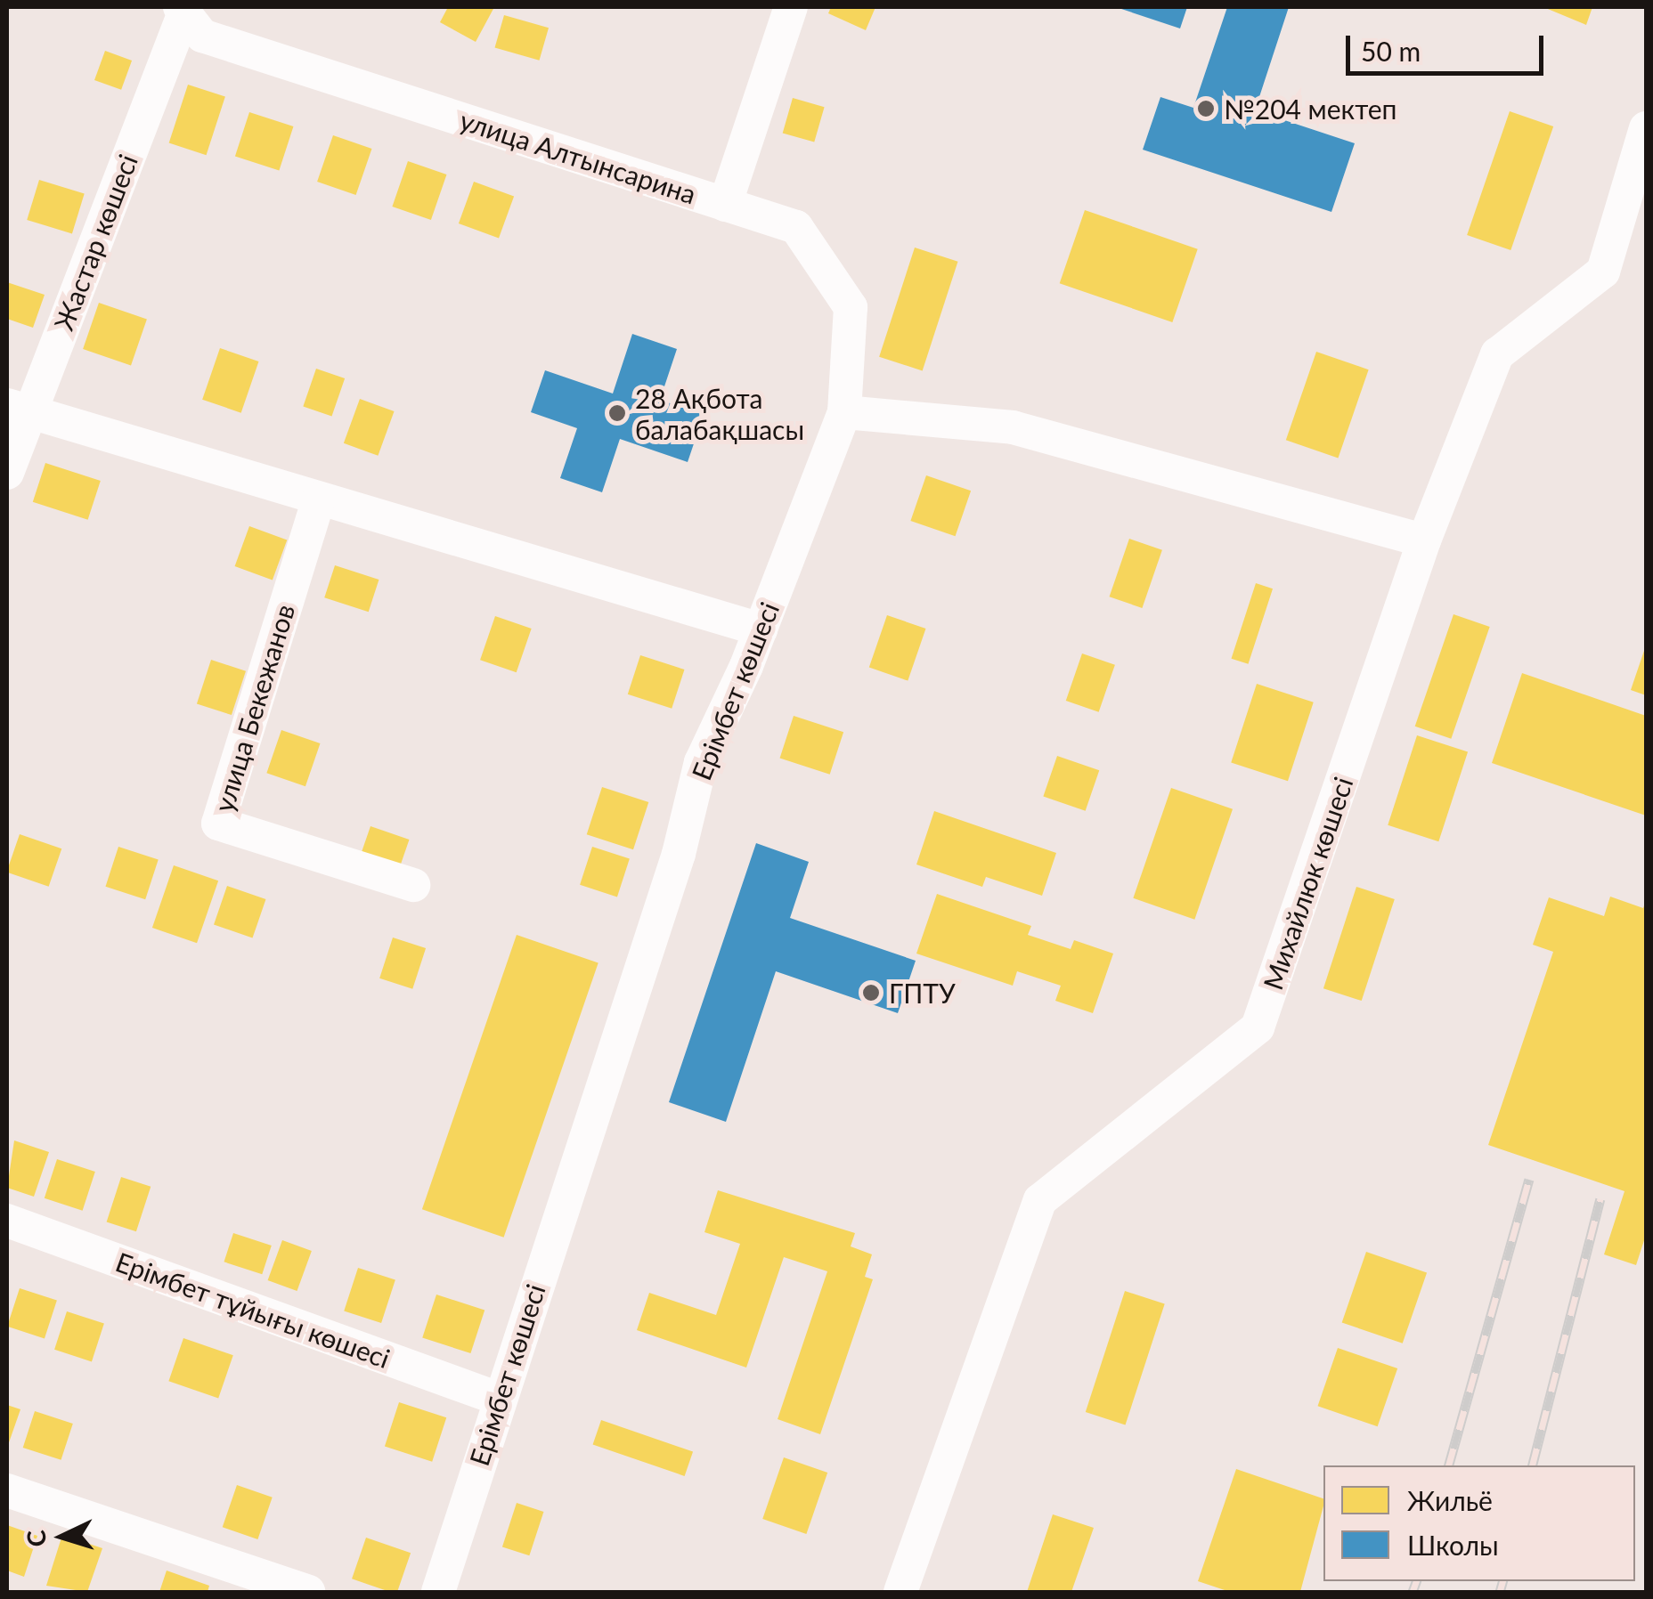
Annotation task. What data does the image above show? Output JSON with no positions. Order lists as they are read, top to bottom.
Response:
{
  "streets": {
    "street": [
      "улица Алтынсарина",
      "Жастар көшесі",
      "Ерімбет көшесі",
      "улица Бекежанов",
      "Михайлюк көшесі",
      "Ерімбет тұйығы көшесі"
    ]
  },
  "crossings": [
    ["улица Алтынсарина", "Жастар көшесі"],
    ["улица Алтынсарина", "Ерімбет көшесі"],
    ["Ерімбет көшесі", "Ерімбет тұйығы көшесі"]
  ],
  "places": ["№204 мектеп", "28 Ақбота балабақшасы", "ГПТУ"],
  "legend": ["Жильё", "Школы"],
  "scale_bar": "50 m",
  "north": "left"
}
